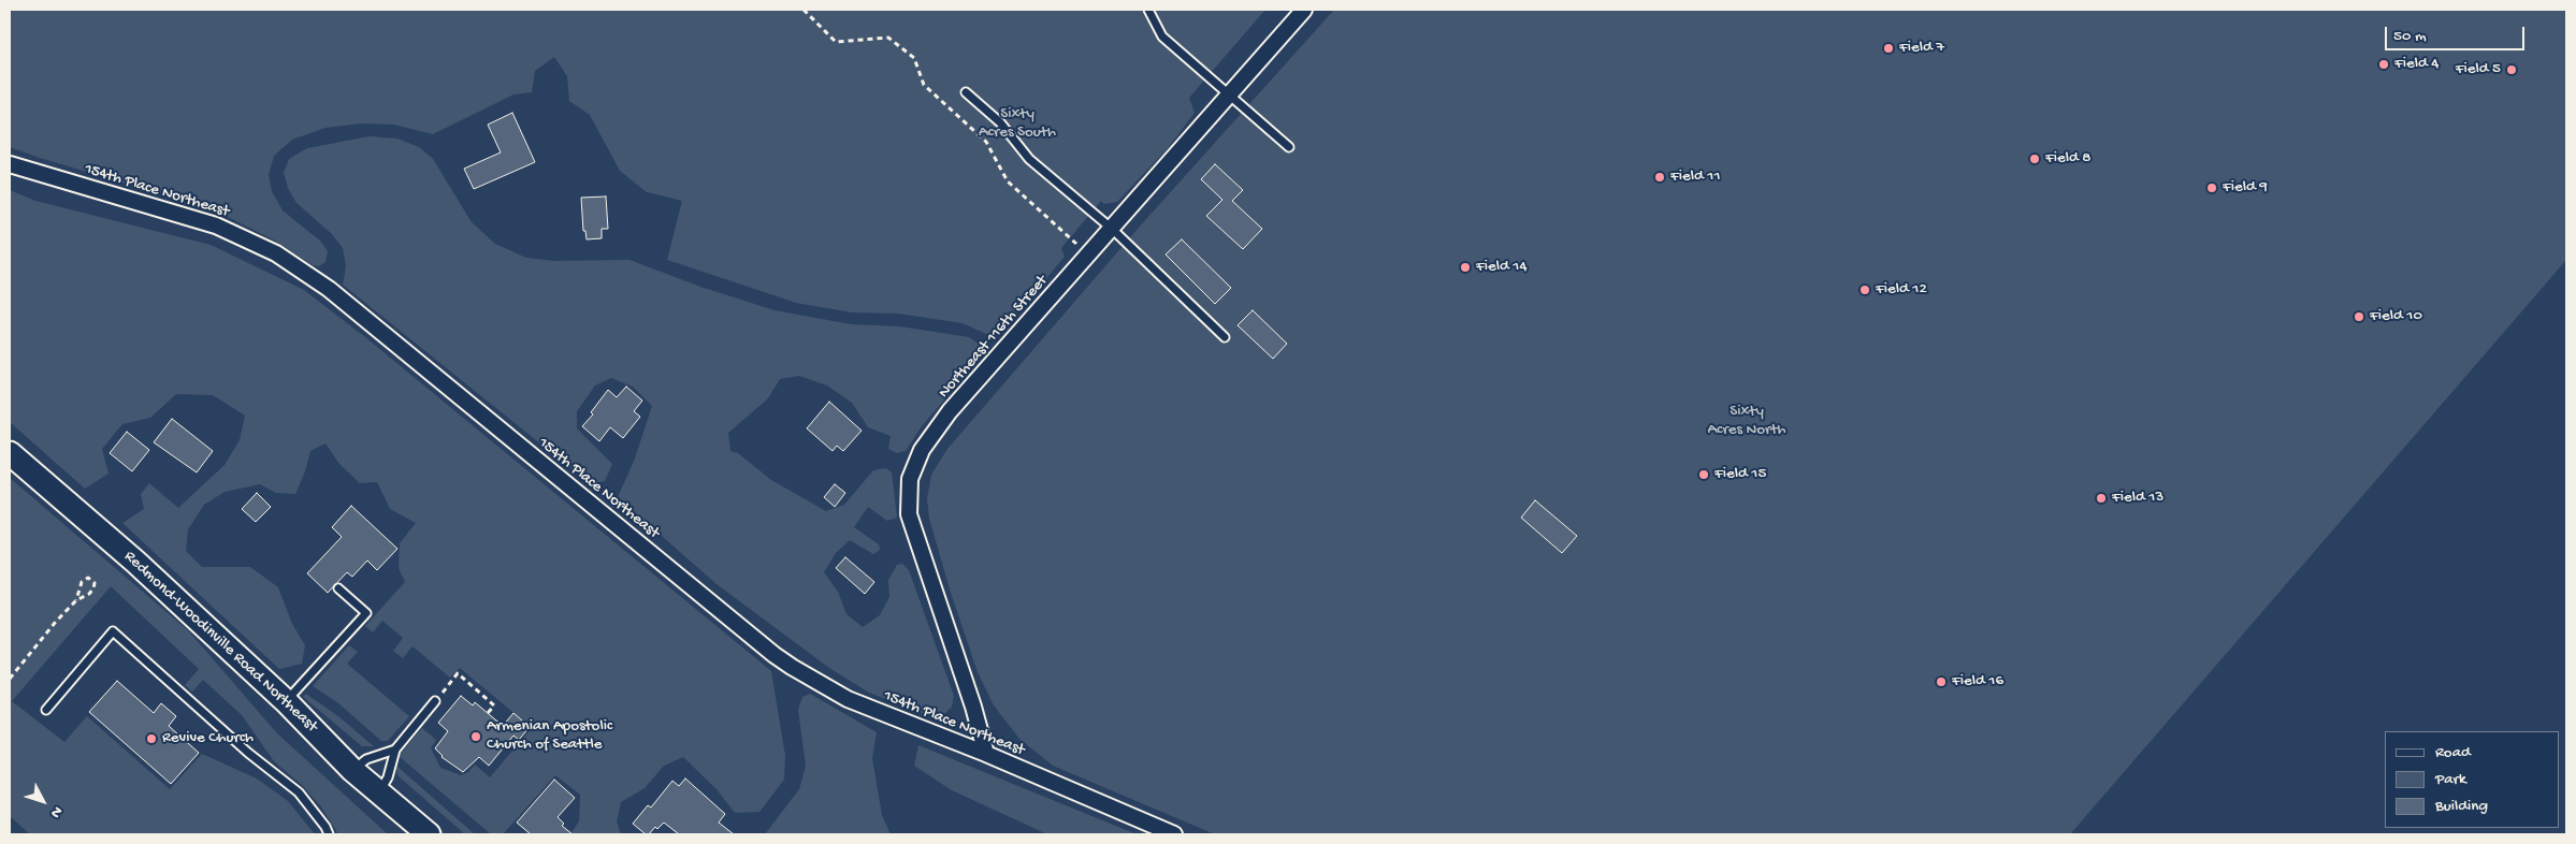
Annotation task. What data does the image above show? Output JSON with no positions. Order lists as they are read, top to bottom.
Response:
{
  "streets": {
    "main road": ["Redmond-Woodinville Road Northeast"],
    "street": ["154th Place Northeast", "Northeast 116th Street"]
  },
  "crossings": [
    ["154th Place Northeast", "Northeast 116th Street"]
  ],
  "parks": ["Sixty Acres South", "Sixty Acres North"],
  "places": [
    "Field 7",
    "Field 4",
    "Field 5",
    "Field 8",
    "Field 11",
    "Field 9",
    "Field 14",
    "Field 12",
    "Field 10",
    "Field 15",
    "Field 13",
    "Field 16",
    "Armenian Apostolic Church of Seattle",
    "Revive Church"
  ],
  "legend": ["Road", "Park", "Building"],
  "scale_bar": "50 m",
  "north": "bottom right"
}
